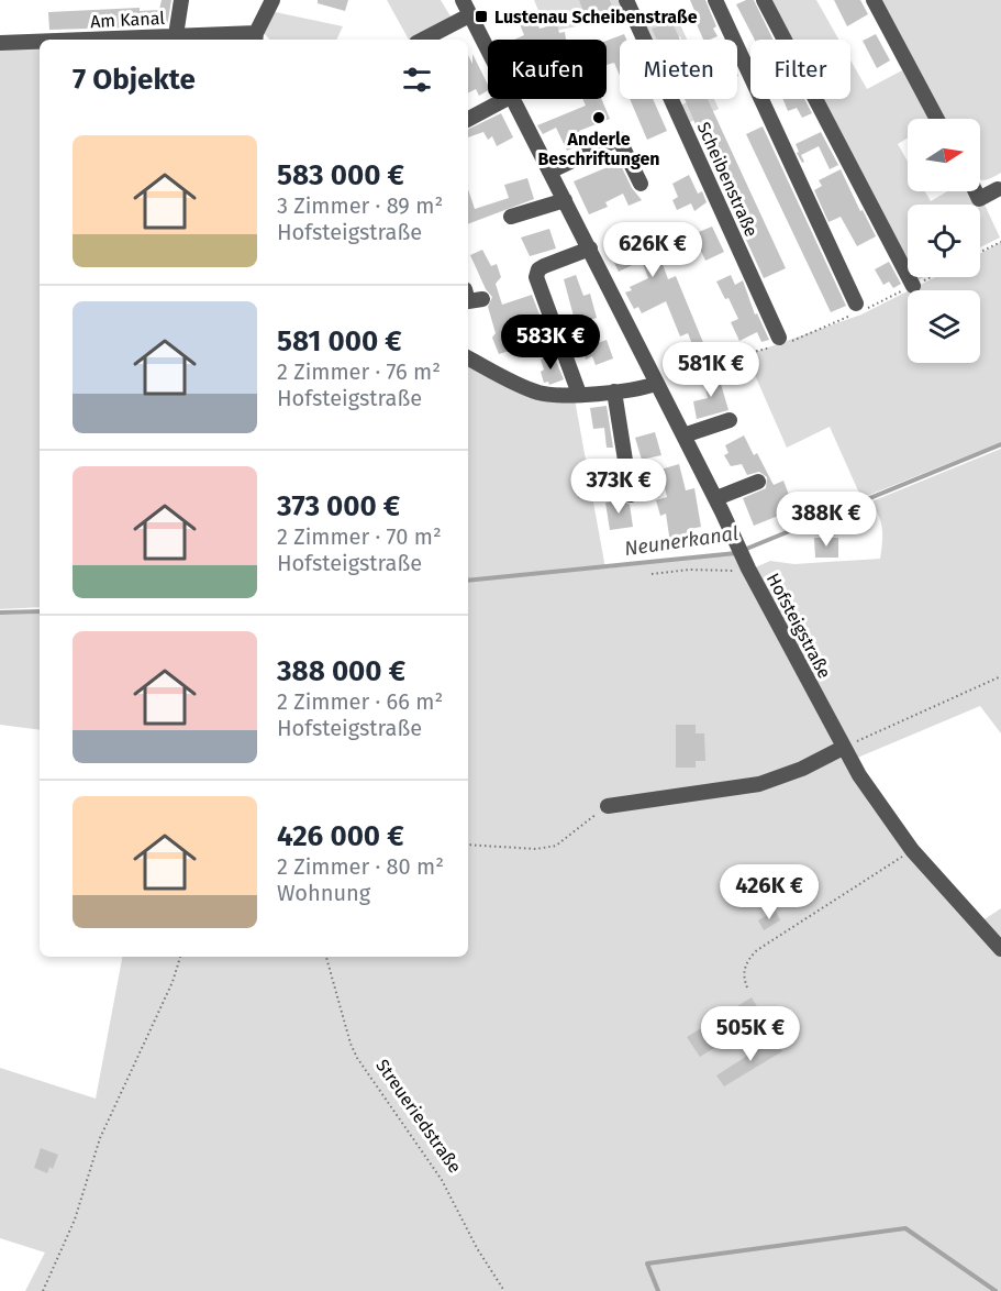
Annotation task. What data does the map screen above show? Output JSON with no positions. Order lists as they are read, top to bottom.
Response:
{
  "streets": {
    "street": ["Am Kanal", "Scheibenstraße", "Hofsteigstraße"],
    "path": ["Streueriedstraße"]
  },
  "water": ["Neunerkanal"],
  "places": {
    "transit": ["Lustenau Scheibenstraße"],
    "other": ["Anderle Beschriftungen"]
  },
  "north": "right",
  "page": {
    "chip": ["Kaufen", "Mieten", "Filter"],
    "heading": "7 Objekte",
    "list": [
      {
        "name": "583 000 €",
        "note": "3 Zimmer · 89 m² · Hofsteigstraße"
      },
      {
        "name": "581 000 €",
        "note": "2 Zimmer · 76 m² · Hofsteigstraße"
      },
      {
        "name": "373 000 €",
        "note": "2 Zimmer · 70 m² · Hofsteigstraße"
      },
      {
        "name": "388 000 €",
        "note": "2 Zimmer · 66 m² · Hofsteigstraße"
      },
      {
        "name": "426 000 €",
        "note": "2 Zimmer · 80 m² · Wohnung"
      }
    ],
    "price": [
      "626K €",
      "583K €",
      "581K €",
      "373K €",
      "388K €",
      "426K €",
      "505K €"
    ]
  }
}
